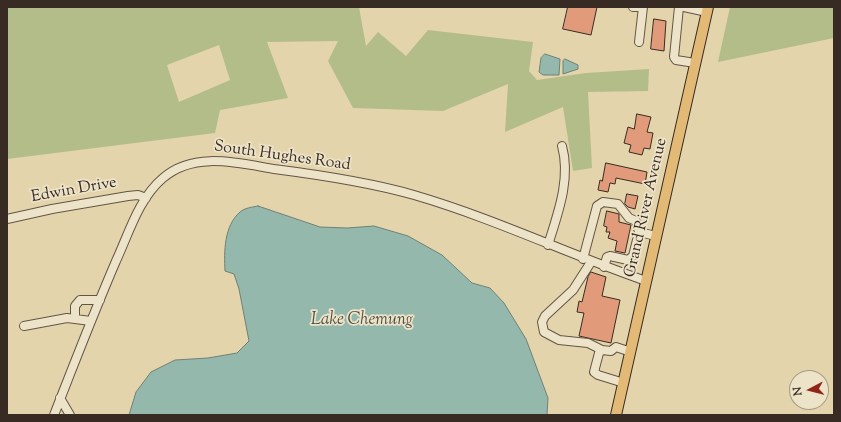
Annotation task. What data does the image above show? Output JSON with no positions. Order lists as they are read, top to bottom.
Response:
{
  "streets": {
    "main road": ["Grand River Avenue"],
    "street": ["South Hughes Road", "Edwin Drive"]
  },
  "crossings": [
    ["South Hughes Road", "Edwin Drive"],
    ["South Hughes Road", "Grand River Avenue"]
  ],
  "water": ["Lake Chemung"],
  "north": "left"
}
